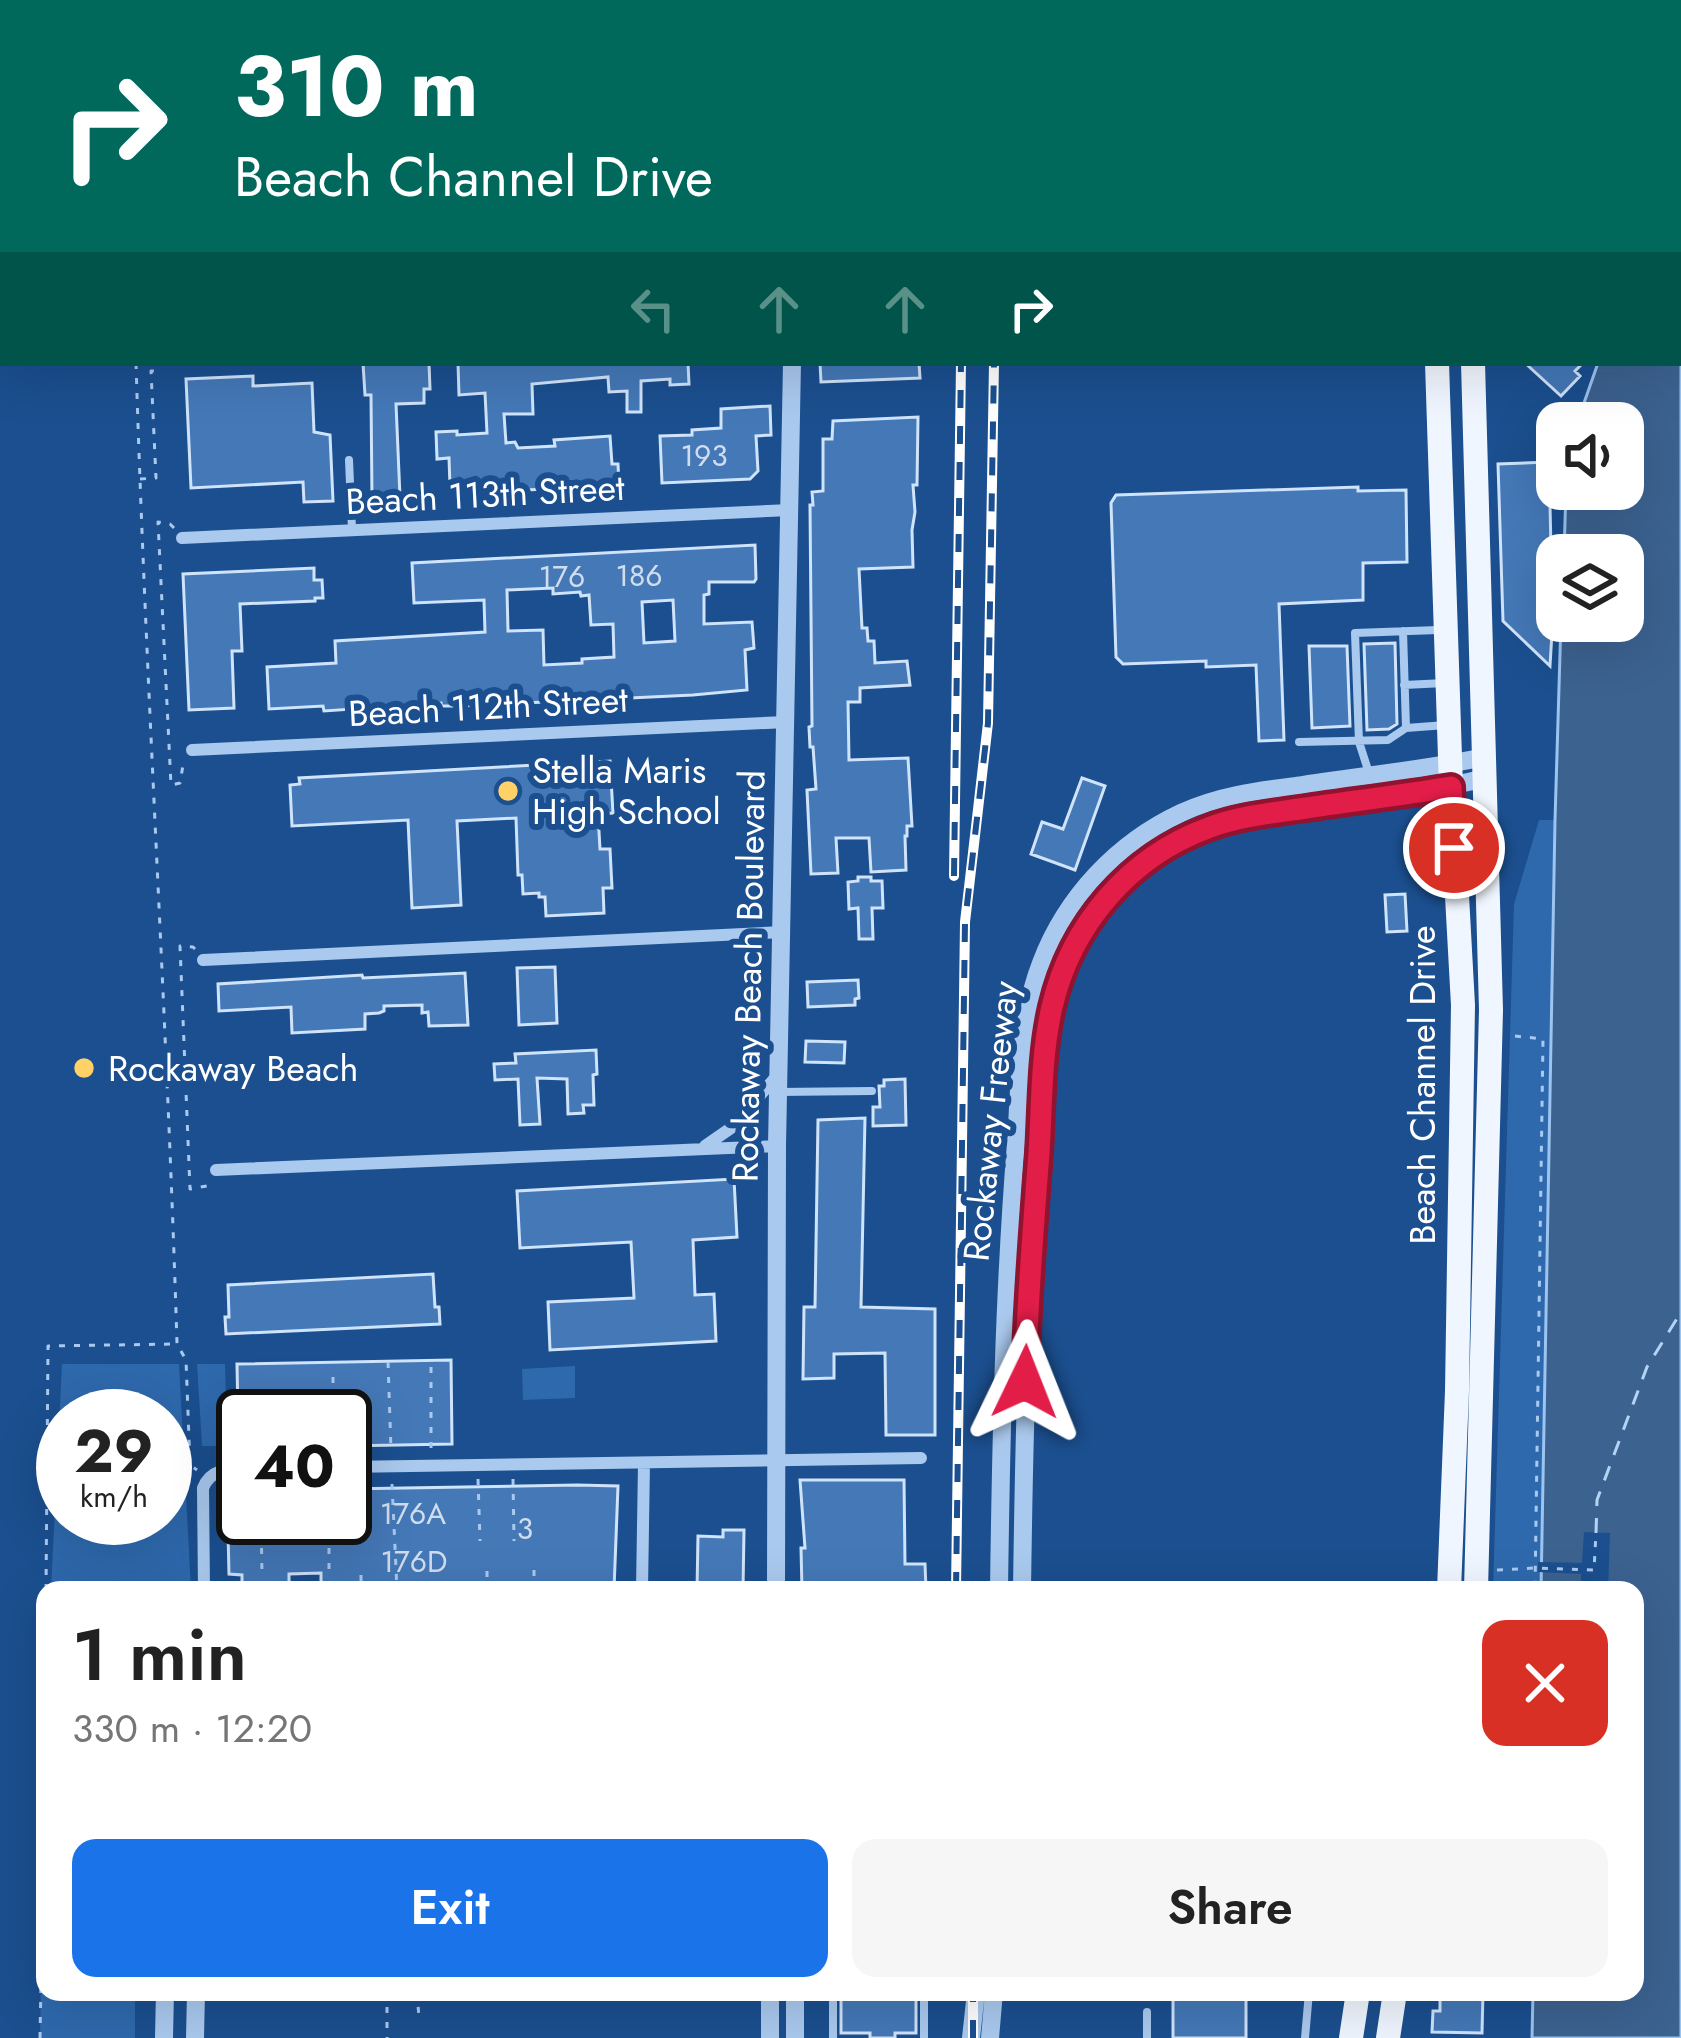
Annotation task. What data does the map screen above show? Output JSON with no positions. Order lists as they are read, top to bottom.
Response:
{
  "streets": {
    "main road": ["Beach Channel Drive"],
    "street": [
      "Beach 113th Street",
      "Beach 112th Street",
      "Rockaway Beach Boulevard",
      "Rockaway Freeway"
    ]
  },
  "crossings": [
    ["Beach 113th Street", "Rockaway Beach Boulevard"],
    ["Beach 112th Street", "Rockaway Beach Boulevard"],
    ["Beach Channel Drive", "Rockaway Freeway"]
  ],
  "places": ["Stella Maris High School", "Rockaway Beach"],
  "house_numbers": [
    "193",
    "186",
    "176",
    "176A",
    "3",
    "176D"
  ],
  "page": {
    "turn": ["310 m", "Beach Channel Drive"],
    "speed": "29 km/h",
    "limit": "40",
    "heading": ["1 min", "330 m · 12:20"],
    "buttons": ["Exit", "Share"]
  }
}
